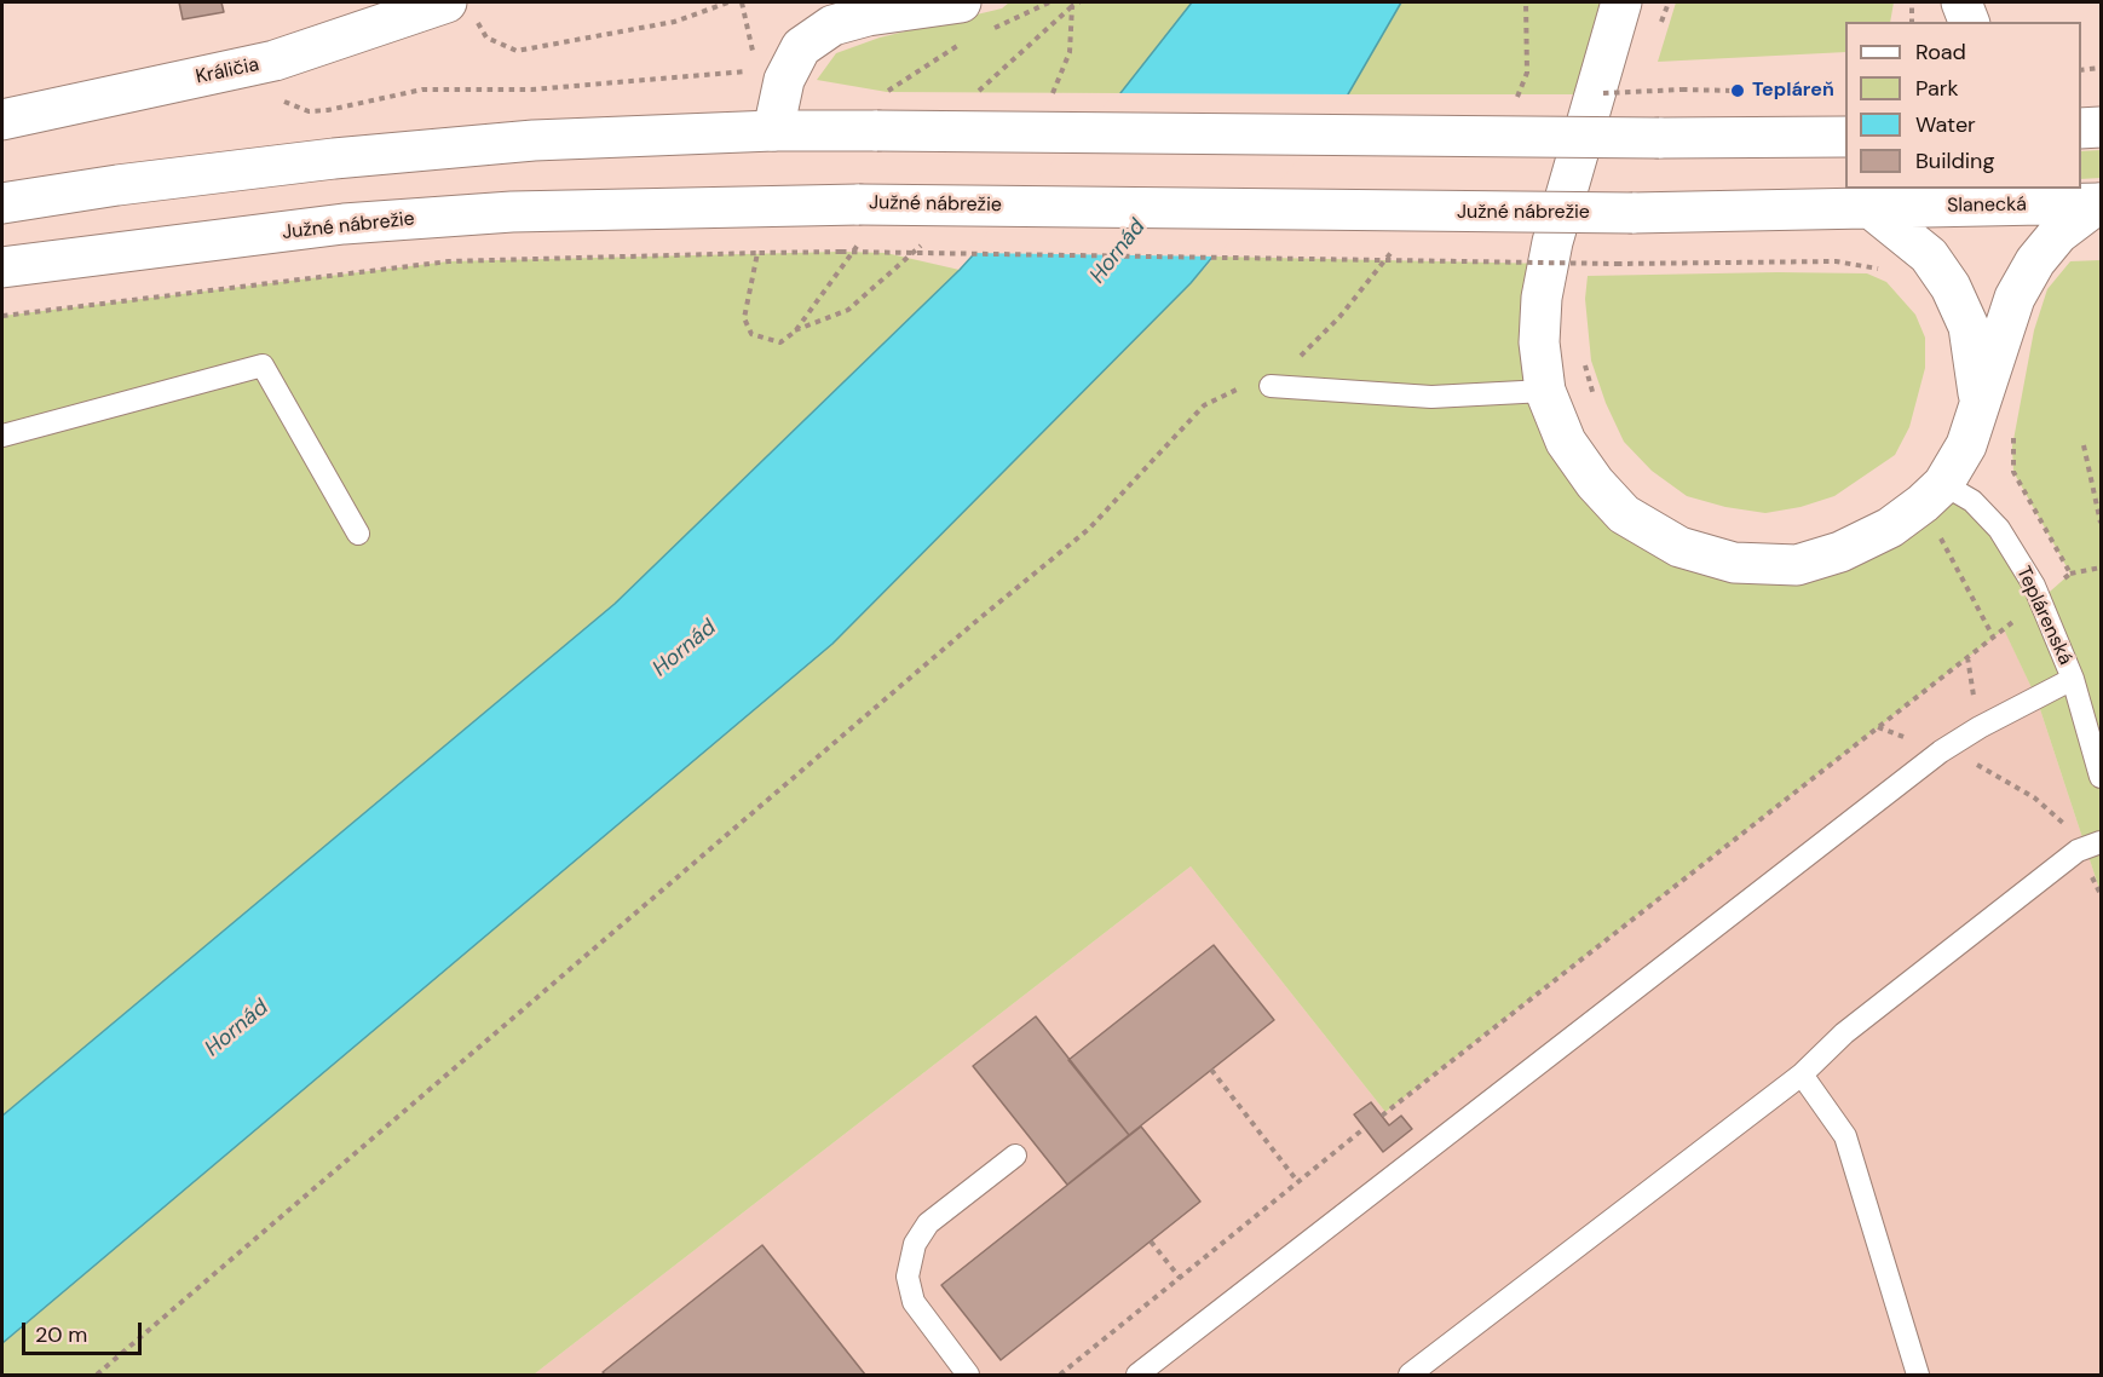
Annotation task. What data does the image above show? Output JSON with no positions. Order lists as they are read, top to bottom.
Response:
{
  "streets": {
    "main road": ["Králičia", "Južné nábrežie", "Slanecká"],
    "lane": ["Teplárenská"]
  },
  "crossings": [
    ["Južné nábrežie", "Slanecká"]
  ],
  "water": ["Hornád"],
  "places": ["Tepláreň"],
  "legend": [
    "Road",
    "Park",
    "Water",
    "Building"
  ],
  "scale_bar": "20 m"
}
